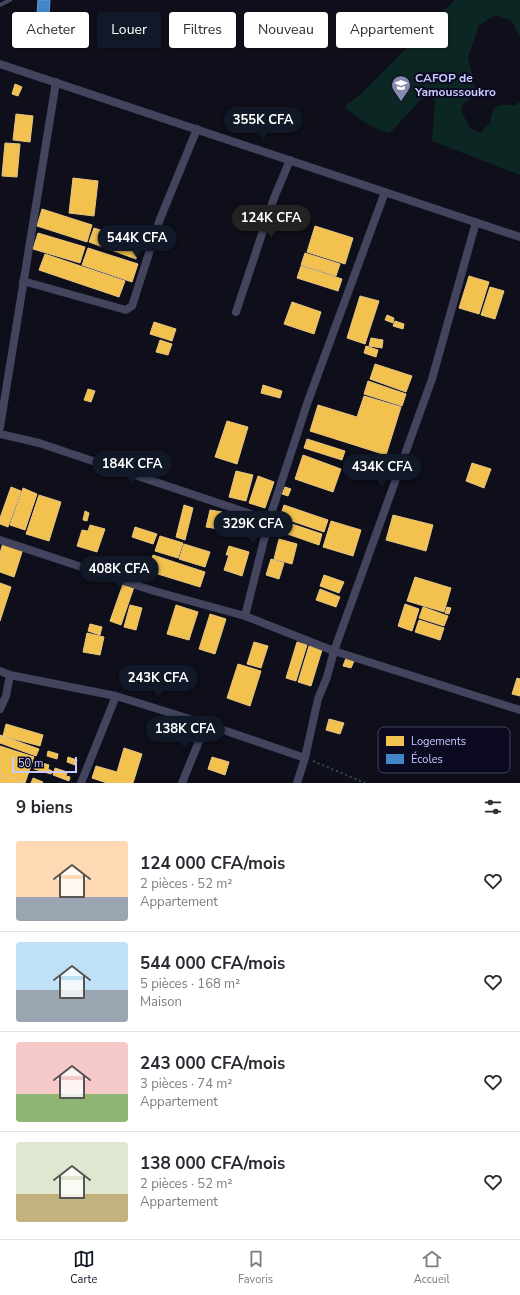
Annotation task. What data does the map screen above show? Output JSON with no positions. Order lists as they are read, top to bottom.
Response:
{
  "places": {
    "school or university": ["CAFOP de Yamoussoukro"]
  },
  "legend": ["Logements", "Écoles"],
  "scale_bar": "50 m",
  "page": {
    "chip": [
      "Acheter",
      "Louer",
      "Filtres",
      "Nouveau",
      "Appartement"
    ],
    "price": [
      "355K CFA",
      "124K CFA",
      "544K CFA",
      "184K CFA",
      "434K CFA",
      "329K CFA",
      "408K CFA",
      "243K CFA",
      "138K CFA"
    ],
    "scale": "50 m",
    "heading": "9 biens",
    "list": [
      {
        "name": "124 000 CFA/mois",
        "note": "2 pièces · 52 m² · Appartement"
      },
      {
        "name": "544 000 CFA/mois",
        "note": "5 pièces · 168 m² · Maison"
      },
      {
        "name": "243 000 CFA/mois",
        "note": "3 pièces · 74 m² · Appartement"
      },
      {
        "name": "138 000 CFA/mois",
        "note": "2 pièces · 52 m² · Appartement"
      }
    ],
    "tabs": ["Carte", "Favoris", "Accueil"]
  }
}
